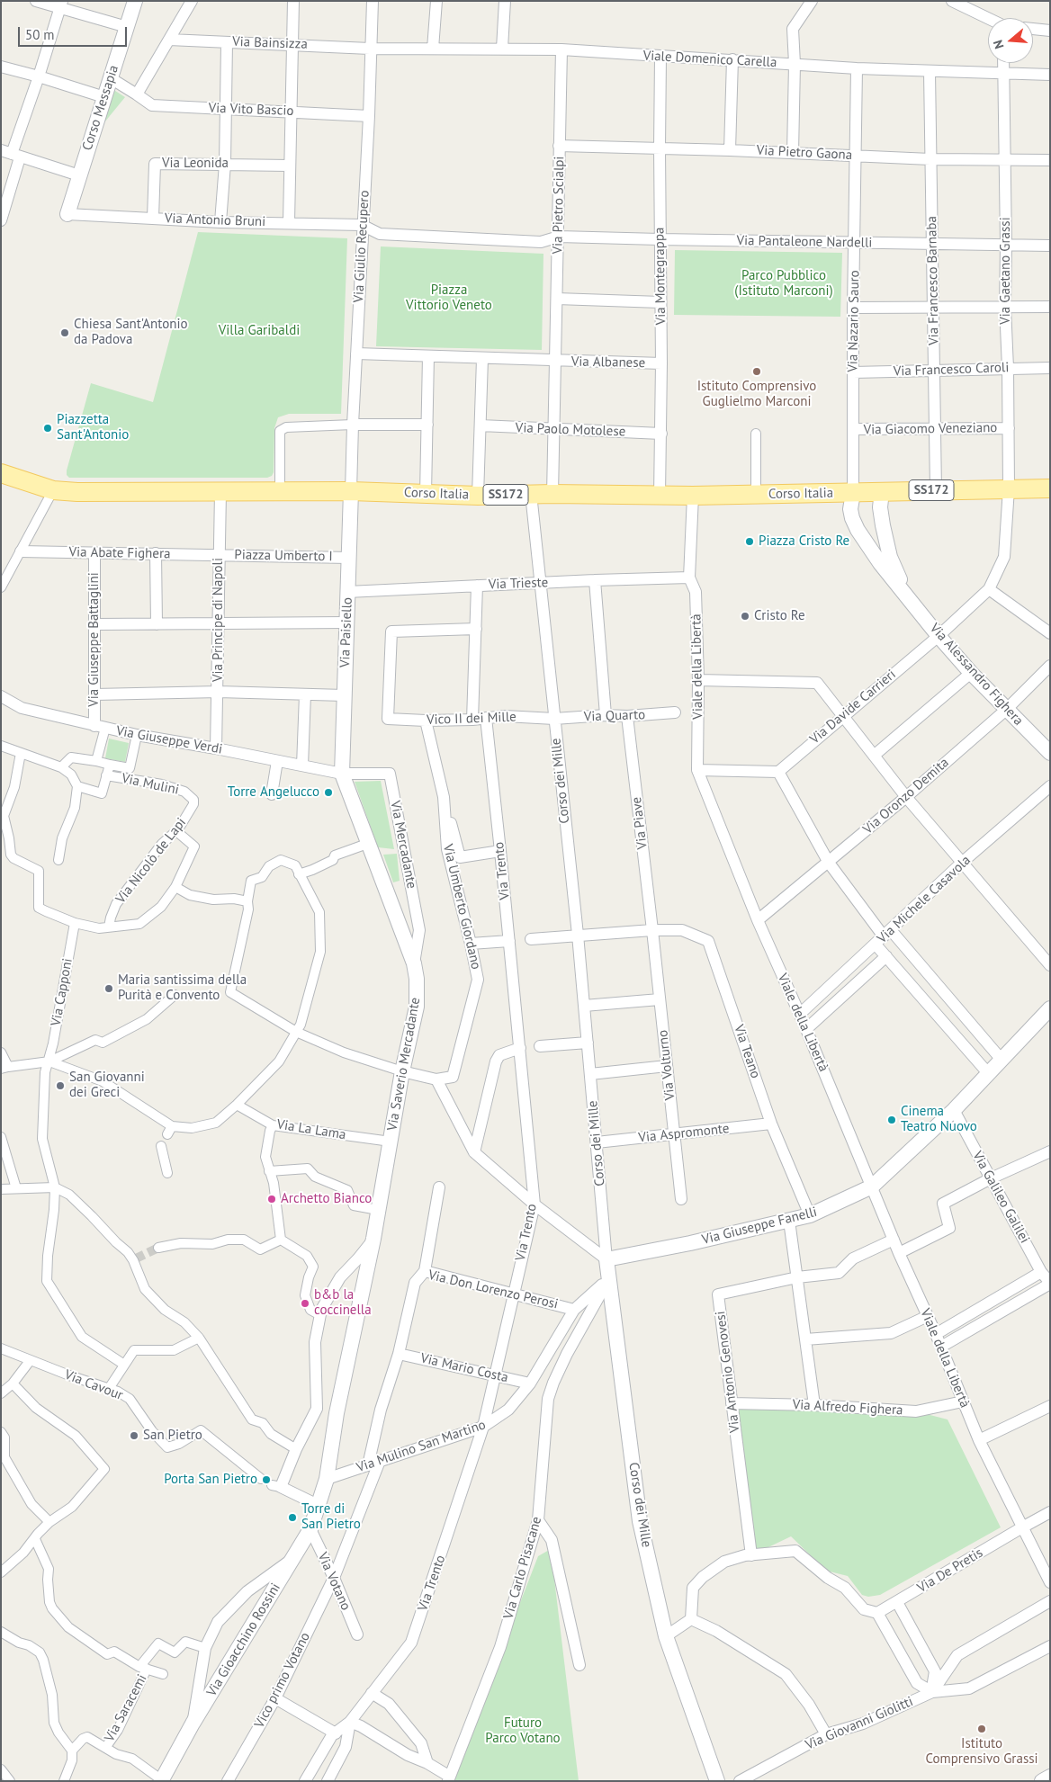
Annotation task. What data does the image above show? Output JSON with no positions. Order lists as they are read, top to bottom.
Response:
{
  "streets": {
    "main road": ["SS172", "Corso Italia"],
    "street": [
      "Via Bainsizza",
      "Viale Domenico Carella",
      "Corso Messapia",
      "Via Vito Bascio",
      "Via Pietro Gaona",
      "Via Leonida",
      "Via Pietro Scialpi",
      "Via Antonio Bruni",
      "Via Pantaleone Nardelli",
      "Via Giulio Recupero",
      "Via Gaetano Grassi",
      "Via Montegrappa",
      "Via Francesco Barnaba",
      "Via Nazario Sauro",
      "Via Albanese",
      "Via Francesco Caroli",
      "Via Giacomo Veneziano",
      "Via Paolo Motolese",
      "Via Abate Fighera",
      "Piazza Umberto I",
      "Via Trieste",
      "Via Principe di Napoli",
      "Via Paisiello",
      "Via Giuseppe Battaglini",
      "Viale della Libertà",
      "Via Alessandro Fighera",
      "Via Davide Carrieri",
      "Via Quarto",
      "Vico II dei Mille",
      "Via Giuseppe Verdi",
      "Corso dei Mille",
      "Via Mulini",
      "Via Oronzo Demita",
      "Via Piave",
      "Via Mercadante",
      "Via Nicolò de Lapi",
      "Via Trento",
      "Via Michele Casavola",
      "Via Umberto Giordano",
      "Via Capponi",
      "Via Teano",
      "Via Saverio Mercadante",
      "Via Volturno",
      "Via La Lama",
      "Via Aspromonte",
      "Via Galileo Galilei",
      "Via Giuseppe Fanelli",
      "Via Don Lorenzo Perosi",
      "Via Mario Costa",
      "Via Antonio Genovesi",
      "Via Cavour",
      "Via Alfredo Fighera",
      "Via Mulino San Martino",
      "Via Carlo Pisacane",
      "Via De Pretis",
      "Via Votano",
      "Via Gioacchino Rossini",
      "Vico primo Votano",
      "Via Saracemi",
      "Via Giovanni Giolitti"
    ]
  },
  "crossings": [
    ["Via Bainsizza", "Viale Domenico Carella"],
    ["Via Bainsizza", "Via Giulio Recupero"],
    ["Viale Domenico Carella", "Via Pietro Scialpi"],
    ["Viale Domenico Carella", "Via Giulio Recupero"],
    ["Viale Domenico Carella", "Via Gaetano Grassi"],
    ["Viale Domenico Carella", "Via Montegrappa"],
    ["Viale Domenico Carella", "Via Francesco Barnaba"],
    ["Viale Domenico Carella", "Via Nazario Sauro"],
    ["Corso Messapia", "Via Vito Bascio"],
    ["Corso Messapia", "Via Antonio Bruni"],
    ["Via Vito Bascio", "Via Giulio Recupero"],
    ["Via Pietro Gaona", "Via Pietro Scialpi"],
    ["Via Pietro Gaona", "Via Gaetano Grassi"],
    ["Via Pietro Gaona", "Via Montegrappa"],
    ["Via Pietro Gaona", "Via Francesco Barnaba"],
    ["Via Pietro Gaona", "Via Nazario Sauro"],
    ["Via Leonida", "Via Antonio Bruni"],
    ["Via Pietro Scialpi", "Via Pantaleone Nardelli"],
    ["Via Pietro Scialpi", "Via Albanese"],
    ["Via Pietro Scialpi", "Via Paolo Motolese"],
    ["Via Pietro Scialpi", "Corso Italia"],
    ["Via Antonio Bruni", "Via Giulio Recupero"],
    ["Via Pantaleone Nardelli", "Via Gaetano Grassi"],
    ["Via Pantaleone Nardelli", "Via Montegrappa"],
    ["Via Pantaleone Nardelli", "Via Francesco Barnaba"],
    ["Via Pantaleone Nardelli", "Via Nazario Sauro"],
    ["Via Giulio Recupero", "Corso Italia"],
    ["Via Giulio Recupero", "Via Paisiello"],
    ["Via Gaetano Grassi", "Via Francesco Caroli"],
    ["Via Gaetano Grassi", "Via Giacomo Veneziano"],
    ["Via Gaetano Grassi", "SS172"],
    ["Via Gaetano Grassi", "Corso Italia"],
    ["Via Gaetano Grassi", "Via Davide Carrieri"],
    ["Via Montegrappa", "Via Albanese"],
    ["Via Montegrappa", "Via Paolo Motolese"],
    ["Via Montegrappa", "Corso Italia"],
    ["Via Francesco Barnaba", "Via Francesco Caroli"],
    ["Via Francesco Barnaba", "Via Giacomo Veneziano"],
    ["Via Francesco Barnaba", "Corso Italia"],
    ["Via Nazario Sauro", "Via Francesco Caroli"],
    ["Via Nazario Sauro", "Via Giacomo Veneziano"],
    ["Via Nazario Sauro", "Corso Italia"],
    ["Via Nazario Sauro", "Via Alessandro Fighera"],
    ["SS172", "Corso Italia"],
    ["Corso Italia", "Via Principe di Napoli"],
    ["Corso Italia", "Via Paisiello"],
    ["Corso Italia", "Viale della Libertà"],
    ["Corso Italia", "Via Alessandro Fighera"],
    ["Corso Italia", "Corso dei Mille"],
    ["Via Abate Fighera", "Piazza Umberto I"],
    ["Via Abate Fighera", "Via Principe di Napoli"],
    ["Via Abate Fighera", "Via Giuseppe Battaglini"],
    ["Piazza Umberto I", "Via Principe di Napoli"],
    ["Piazza Umberto I", "Via Paisiello"],
    ["Via Trieste", "Via Paisiello"],
    ["Via Trieste", "Viale della Libertà"],
    ["Via Trieste", "Corso dei Mille"],
    ["Via Principe di Napoli", "Via Giuseppe Verdi"],
    ["Via Paisiello", "Via Giuseppe Verdi"],
    ["Via Paisiello", "Via Mercadante"],
    ["Via Paisiello", "Via Saverio Mercadante"],
    ["Via Giuseppe Battaglini", "Via Giuseppe Verdi"],
    ["Viale della Libertà", "Via Oronzo Demita"],
    ["Viale della Libertà", "Via Michele Casavola"],
    ["Viale della Libertà", "Via Giuseppe Fanelli"],
    ["Viale della Libertà", "Via Antonio Genovesi"],
    ["Viale della Libertà", "Via Alfredo Fighera"],
    ["Viale della Libertà", "Via De Pretis"],
    ["Via Alessandro Fighera", "Via Davide Carrieri"],
    ["Via Alessandro Fighera", "Via Oronzo Demita"],
    ["Via Quarto", "Vico II dei Mille"],
    ["Via Quarto", "Corso dei Mille"],
    ["Via Quarto", "Via Piave"],
    ["Vico II dei Mille", "Corso dei Mille"],
    ["Vico II dei Mille", "Via Trento"],
    ["Vico II dei Mille", "Via Umberto Giordano"],
    ["Via Giuseppe Verdi", "Via Mercadante"],
    ["Via Giuseppe Verdi", "Via Saverio Mercadante"],
    ["Corso dei Mille", "Via Teano"],
    ["Corso dei Mille", "Via Aspromonte"],
    ["Corso dei Mille", "Via Giuseppe Fanelli"],
    ["Corso dei Mille", "Via Mulino San Martino"],
    ["Corso dei Mille", "Via Carlo Pisacane"],
    ["Via Mulini", "Via Nicolò de Lapi"],
    ["Via Piave", "Via Teano"],
    ["Via Piave", "Via Volturno"],
    ["Via Mercadante", "Via Saverio Mercadante"],
    ["Via Trento", "Via Don Lorenzo Perosi"],
    ["Via Trento", "Via Mario Costa"],
    ["Via Trento", "Via Mulino San Martino"],
    ["Via Teano", "Via Volturno"],
    ["Via Teano", "Via Aspromonte"],
    ["Via Teano", "Via Giuseppe Fanelli"],
    ["Via Saverio Mercadante", "Via La Lama"],
    ["Via Saverio Mercadante", "Via Gioacchino Rossini"],
    ["Via Volturno", "Via Aspromonte"],
    ["Via Galileo Galilei", "Via Giuseppe Fanelli"],
    ["Via Don Lorenzo Perosi", "Via Mario Costa"],
    ["Via Don Lorenzo Perosi", "Via Mulino San Martino"],
    ["Via Mario Costa", "Via Mulino San Martino"],
    ["Via Antonio Genovesi", "Via Alfredo Fighera"],
    ["Via Mulino San Martino", "Via Carlo Pisacane"],
    ["Via Mulino San Martino", "Via Gioacchino Rossini"],
    ["Via Mulino San Martino", "Vico primo Votano"],
    ["Via Votano", "Via Gioacchino Rossini"],
    ["Via Votano", "Vico primo Votano"],
    ["Via Gioacchino Rossini", "Via Saracemi"]
  ],
  "parks": [
    "Parco Pubblico (Istituto Marconi)",
    "Piazza Vittorio Veneto",
    "Villa Garibaldi",
    "Futuro Parco Votano"
  ],
  "places": [
    "Chiesa Sant'Antonio da Padova",
    "Istituto Comprensivo Guglielmo Marconi",
    "Piazzetta Sant'Antonio",
    "Piazza Cristo Re",
    "Cristo Re",
    "Torre Angelucco",
    "Maria santissima della Purità e Convento",
    "San Giovanni dei Greci",
    "Cinema Teatro Nuovo",
    "Archetto Bianco",
    "b&b la coccinella",
    "San Pietro",
    "Porta San Pietro",
    "Torre di San Pietro",
    "Istituto Comprensivo Grassi"
  ],
  "scale_bar": "50 m",
  "north": "left"
}
